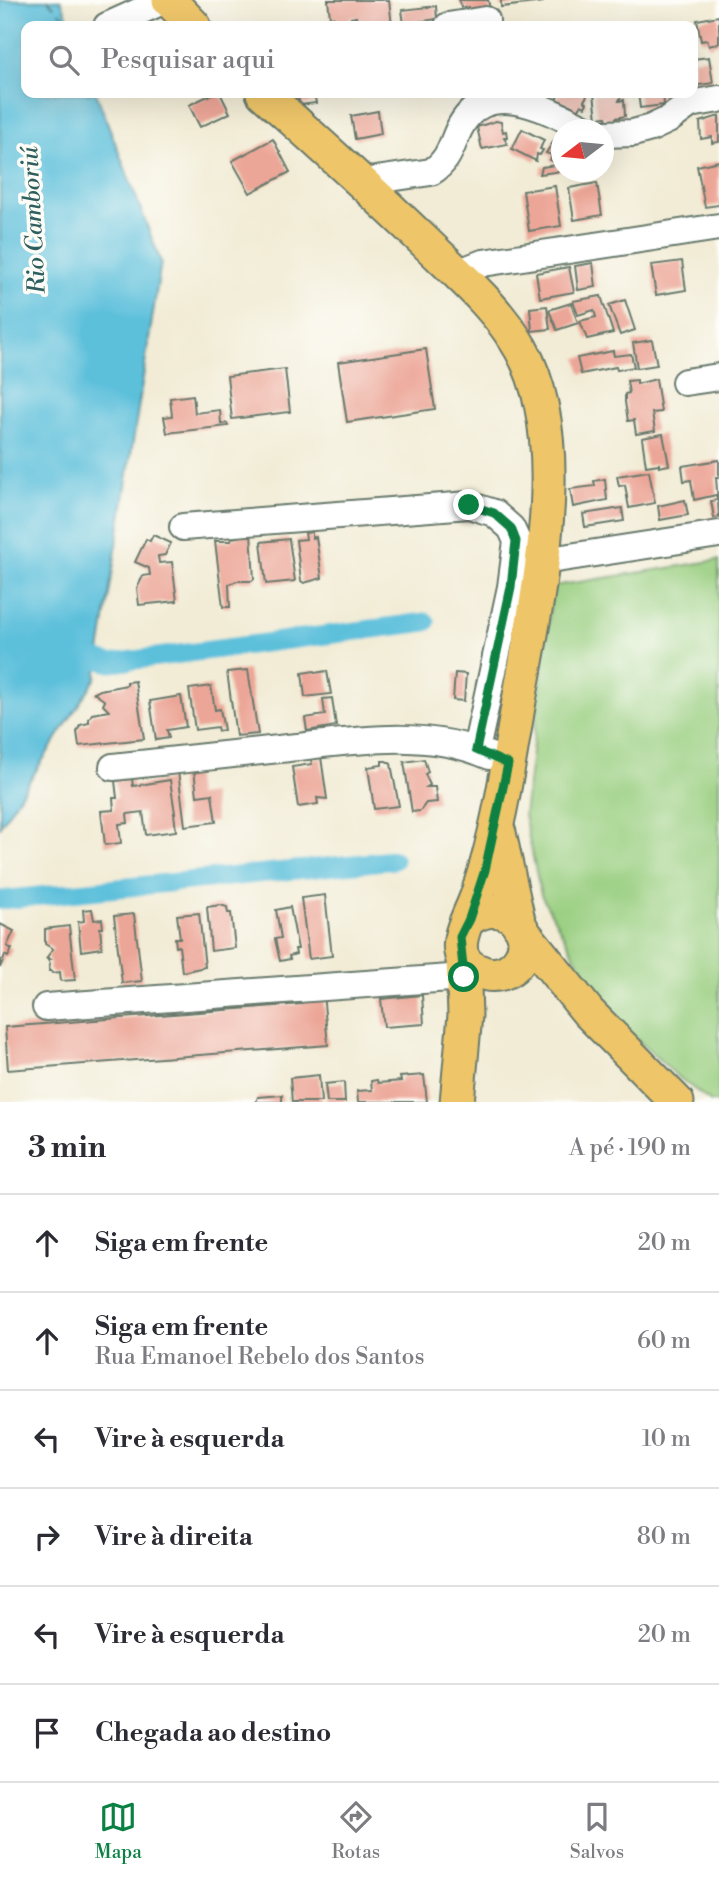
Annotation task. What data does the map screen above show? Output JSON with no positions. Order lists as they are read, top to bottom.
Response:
{
  "water": ["Rio Camboriú"],
  "north": "left",
  "page": {
    "search": "Pesquisar aqui",
    "heading": ["3 min", "A pé · 190 m"],
    "list": [
      ["Siga em frente", "20 m"],
      ["Siga em frente", "Rua Emanoel Rebelo dos Santos", "60 m"],
      ["Vire à esquerda", "10 m"],
      ["Vire à direita", "80 m"],
      ["Vire à esquerda", "20 m"],
      "Chegada ao destino"
    ],
    "nav": ["Mapa", "Rotas", "Salvos"]
  }
}
